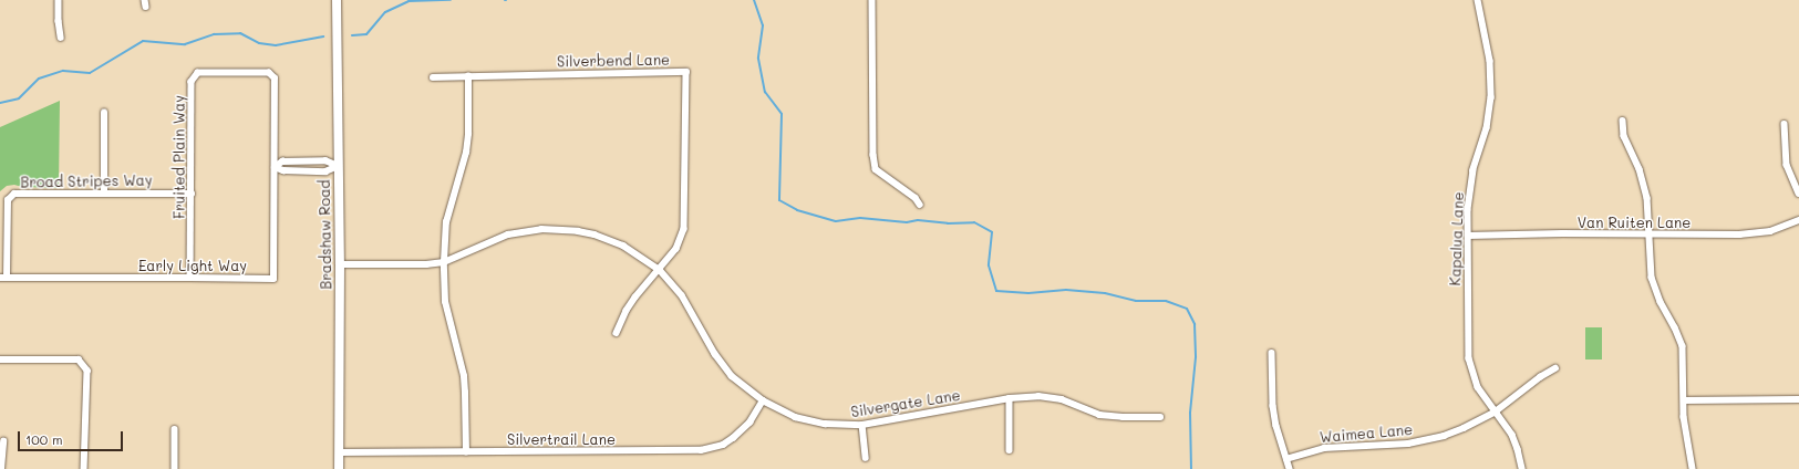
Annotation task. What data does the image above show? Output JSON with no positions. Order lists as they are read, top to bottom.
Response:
{
  "streets": {
    "main road": ["Bradshaw Road"],
    "street": [
      "Silverbend Lane",
      "Fruited Plain Way",
      "Broad Stripes Way",
      "Van Ruiten Lane",
      "Kapalua Lane",
      "Early Light Way",
      "Silvergate Lane",
      "Waimea Lane",
      "Silvertrail Lane"
    ]
  },
  "crossings": [
    ["Silverbend Lane", "Silvergate Lane"],
    ["Fruited Plain Way", "Broad Stripes Way"],
    ["Fruited Plain Way", "Early Light Way"],
    ["Broad Stripes Way", "Early Light Way"],
    ["Van Ruiten Lane", "Kapalua Lane"],
    ["Bradshaw Road", "Silvergate Lane"],
    ["Bradshaw Road", "Silvertrail Lane"],
    ["Kapalua Lane", "Waimea Lane"],
    ["Silvergate Lane", "Silvertrail Lane"]
  ],
  "scale_bar": "100 m"
}
